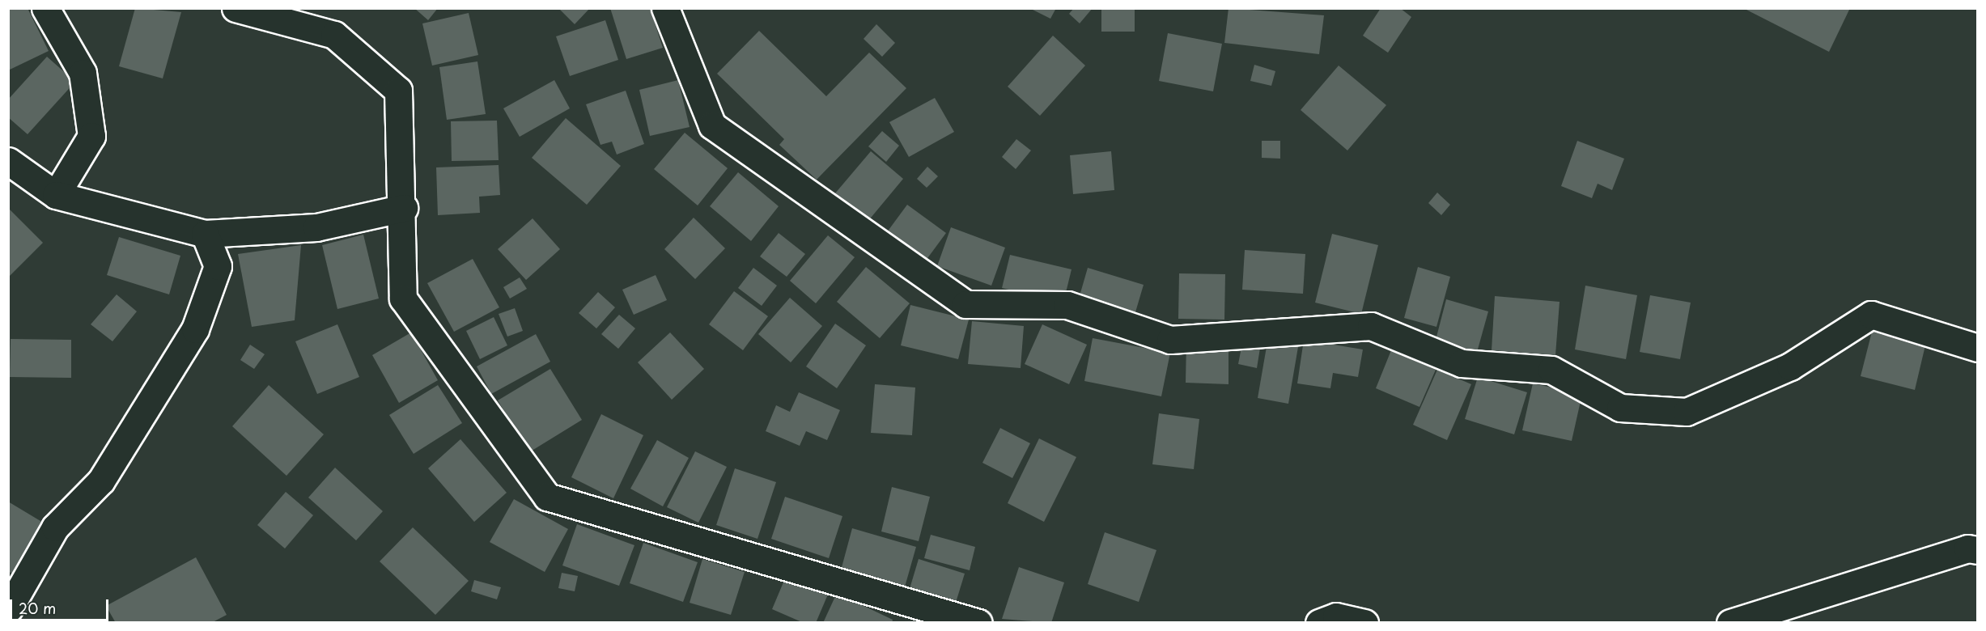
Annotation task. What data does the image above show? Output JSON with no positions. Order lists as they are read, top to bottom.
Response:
{
  "scale_bar": "20 m"
}
